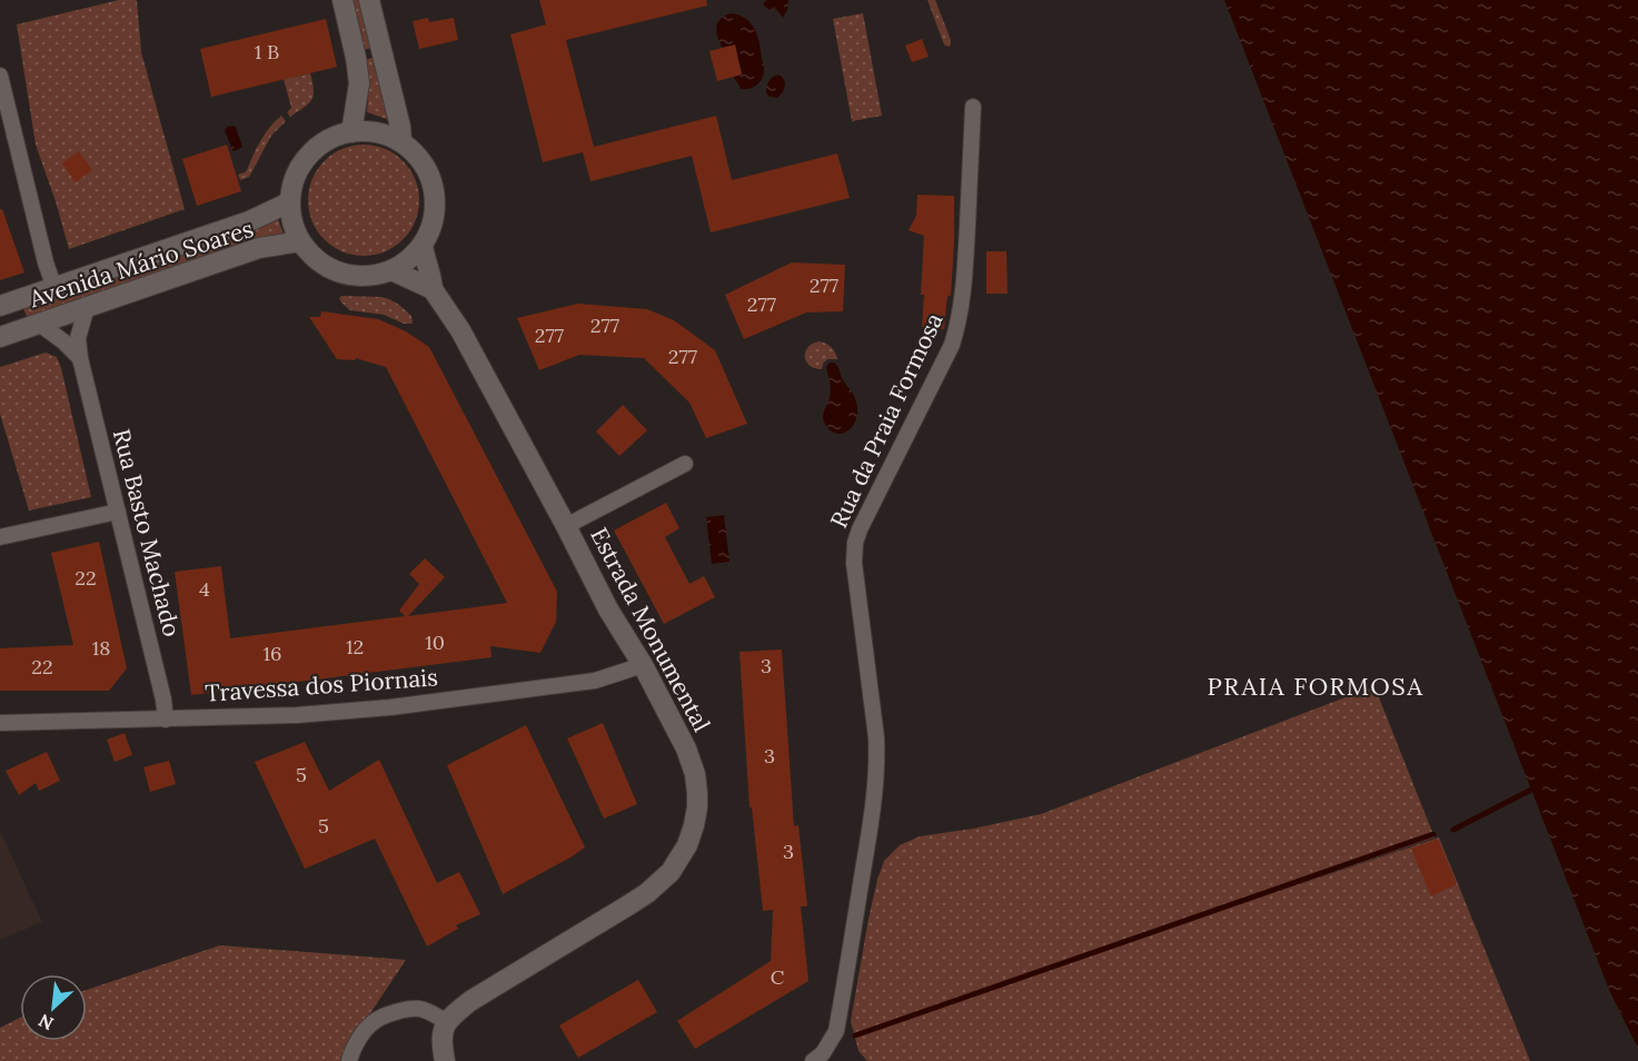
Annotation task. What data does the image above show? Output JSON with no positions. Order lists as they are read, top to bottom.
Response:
{
  "streets": {
    "main road": ["Avenida Mário Soares", "Estrada Monumental"],
    "street": ["Rua da Praia Formosa", "Rua Basto Machado", "Travessa dos Piornais"]
  },
  "crossings": [
    ["Avenida Mário Soares", "Rua Basto Machado"],
    ["Avenida Mário Soares", "Estrada Monumental"],
    ["Rua Basto Machado", "Travessa dos Piornais"],
    ["Estrada Monumental", "Travessa dos Piornais"]
  ],
  "districts": ["PRAIA FORMOSA"],
  "house_numbers": [
    "1 B",
    "277",
    "277",
    "277",
    "277",
    "277",
    "22",
    "4",
    "10",
    "12",
    "18",
    "16",
    "3",
    "22",
    "3",
    "5",
    "5",
    "3",
    "C"
  ],
  "north": "bottom left"
}
